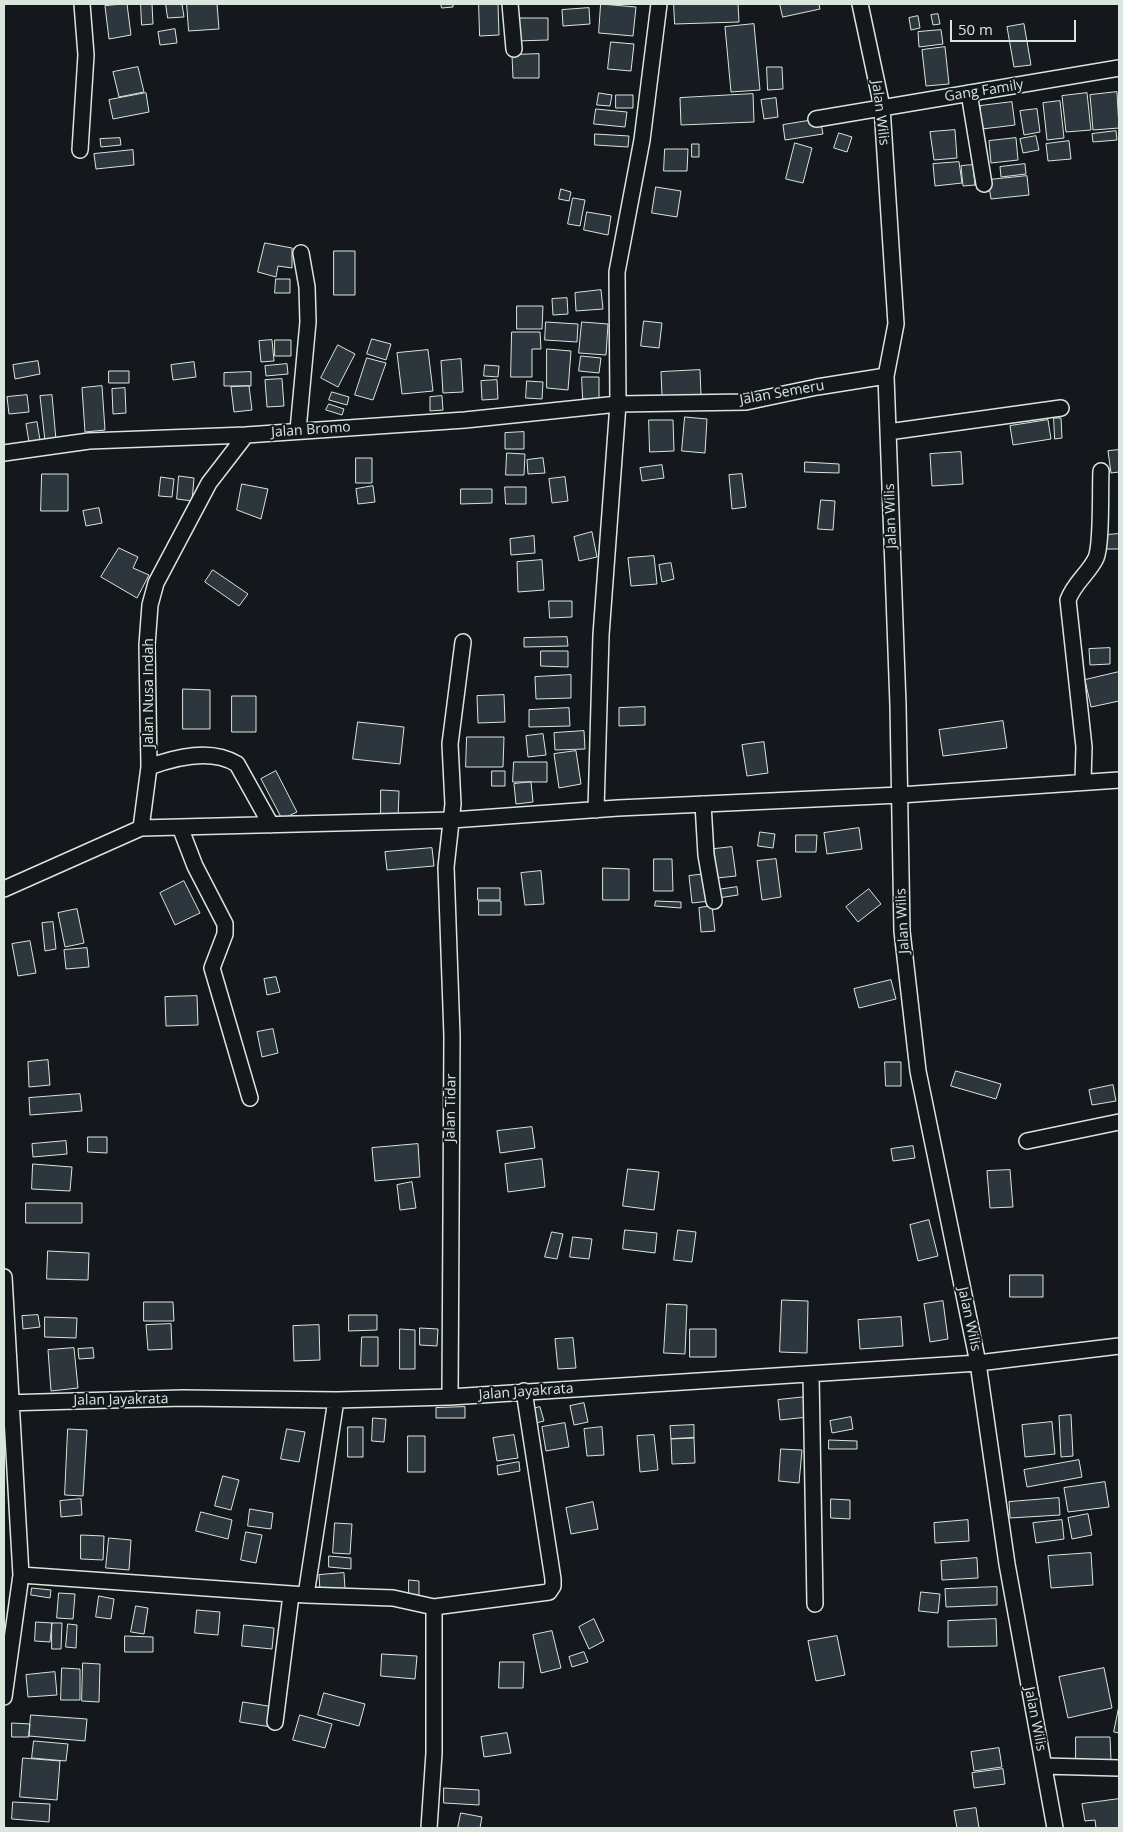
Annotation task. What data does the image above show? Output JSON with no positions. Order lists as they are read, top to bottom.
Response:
{
  "streets": {
    "street": [
      "Gang Family",
      "Jalan Wilis",
      "Jalan Semeru",
      "Jalan Bromo",
      "Jalan Nusa Indah",
      "Jalan Tidar",
      "Jalan Jayakrata"
    ]
  },
  "crossings": [
    ["Gang Family", "Jalan Wilis"],
    ["Jalan Wilis", "Jalan Semeru"],
    ["Jalan Wilis", "Jalan Jayakrata"],
    ["Jalan Semeru", "Jalan Bromo"],
    ["Jalan Bromo", "Jalan Nusa Indah"],
    ["Jalan Tidar", "Jalan Jayakrata"]
  ],
  "scale_bar": "50 m"
}
